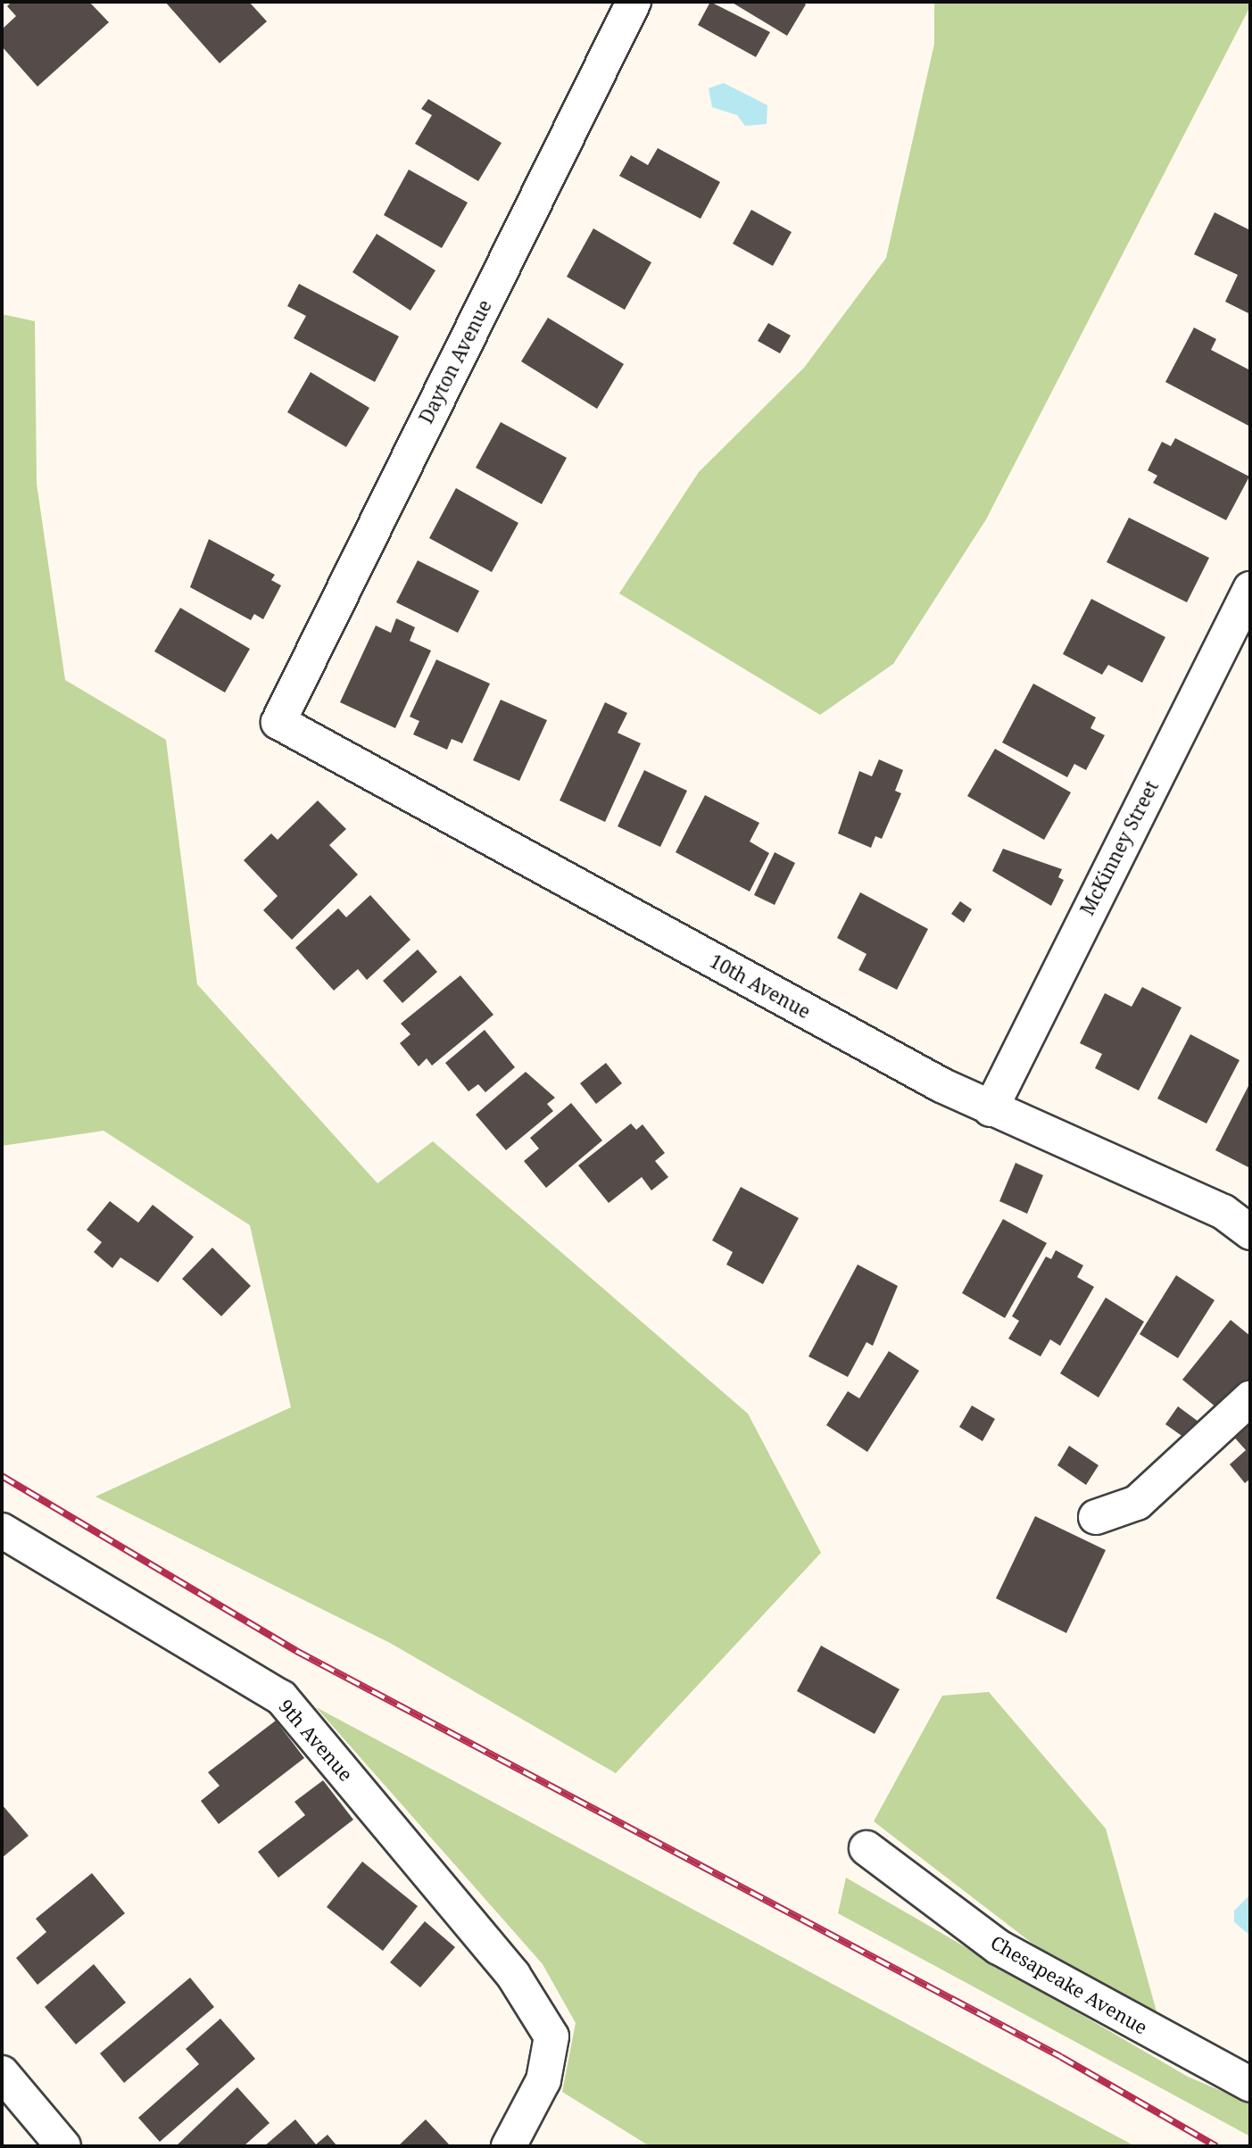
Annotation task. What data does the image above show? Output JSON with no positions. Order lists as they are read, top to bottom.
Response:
{
  "streets": {
    "street": [
      "Dayton Avenue",
      "McKinney Street",
      "10th Avenue",
      "9th Avenue",
      "Chesapeake Avenue"
    ]
  },
  "crossings": [
    ["Dayton Avenue", "10th Avenue"],
    ["McKinney Street", "10th Avenue"]
  ]
}
